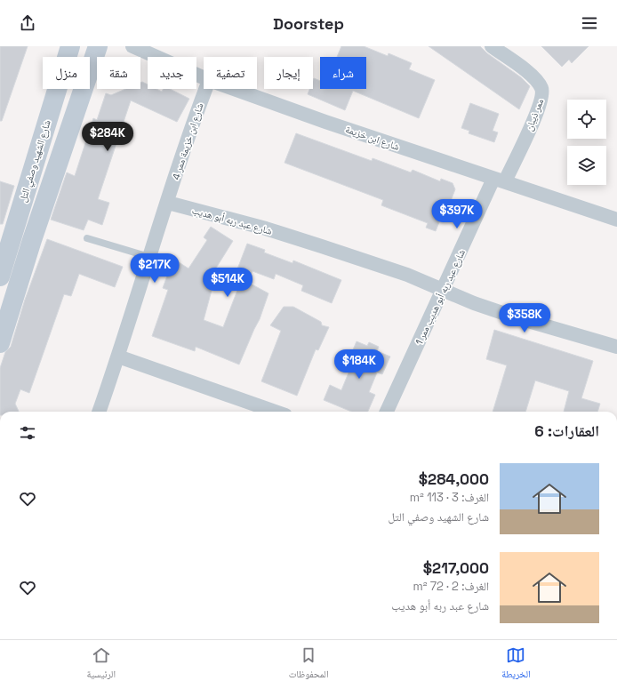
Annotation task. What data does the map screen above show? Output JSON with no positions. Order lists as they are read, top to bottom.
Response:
{
  "streets": {
    "main road": ["شارع الشهيد وصفي التل"],
    "street": [
      "ممر ذيبان",
      "شارع ابن خزيمة",
      "شارع ابن خزيمة ممر 4",
      "شارع عبد ربه أبو هديب",
      "شارع عبد ربه أبو هديب ممر 1"
    ]
  },
  "crossings": [
    ["ممر ذيبان", "شارع ابن خزيمة"],
    ["ممر ذيبان", "شارع عبد ربه أبو هديب ممر 1"],
    ["شارع ابن خزيمة", "شارع عبد ربه أبو هديب ممر 1"],
    ["شارع ابن خزيمة ممر 4", "شارع عبد ربه أبو هديب"],
    ["شارع عبد ربه أبو هديب", "شارع عبد ربه أبو هديب ممر 1"]
  ],
  "page": {
    "header": "Doorstep",
    "chip": [
      "شراء",
      "إيجار",
      "تصفية",
      "جديد",
      "شقة",
      "منزل"
    ],
    "price": [
      "$284K",
      "$397K",
      "$217K",
      "$514K",
      "$358K",
      "$184K"
    ],
    "heading": "العقارات: 6",
    "list": [
      {
        "name": "$284,000",
        "note": "الغرف: 3 · 113 m² · شارع الشهيد وصفي التل"
      },
      {
        "name": "$217,000",
        "note": "الغرف: 2 · 72 m² · شارع عبد ربه أبو هديب"
      }
    ],
    "tabs": ["الخريطة", "المحفوظات", "الرئيسية"]
  }
}
